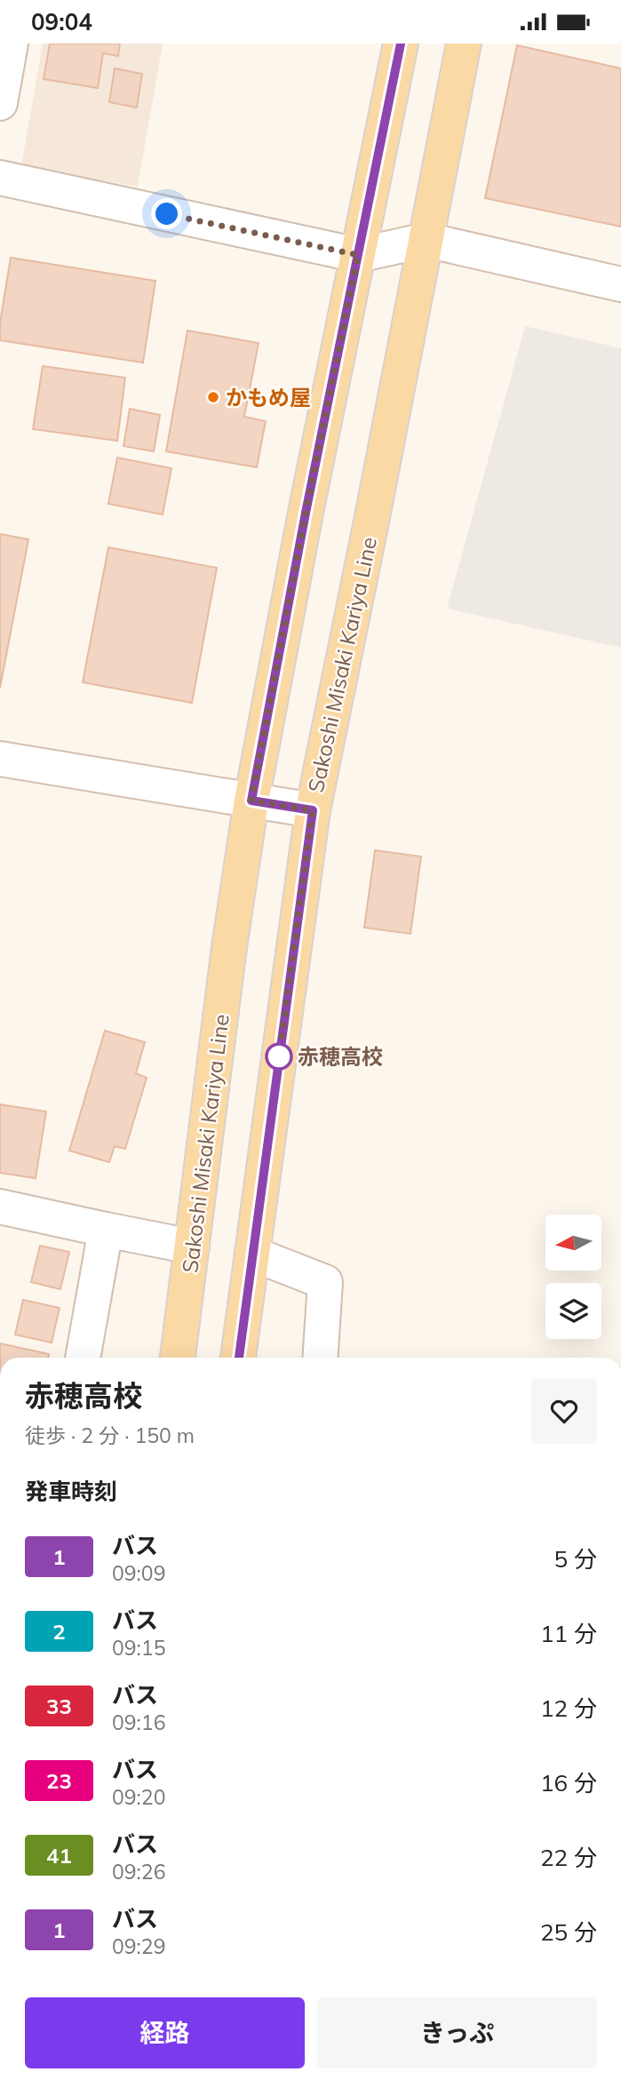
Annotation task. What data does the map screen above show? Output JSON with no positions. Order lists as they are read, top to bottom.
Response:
{
  "streets": {
    "main road": ["Sakoshi Misaki Kariya Line"]
  },
  "places": ["かもめ屋", "赤穂高校"],
  "lines": ["bus line 1"],
  "north": "left",
  "page": {
    "status": "09:04",
    "heading": [
      ["赤穂高校", "徒歩 · 2 分 · 150 m"],
      "発車時刻"
    ],
    "list": [
      {
        "mark": "1",
        "name": "バス",
        "note": "09:09",
        "value": "5 分"
      },
      {
        "mark": "2",
        "name": "バス",
        "note": "09:15",
        "value": "11 分"
      },
      {
        "mark": "33",
        "name": "バス",
        "note": "09:16",
        "value": "12 分"
      },
      {
        "mark": "23",
        "name": "バス",
        "note": "09:20",
        "value": "16 分"
      },
      {
        "mark": "41",
        "name": "バス",
        "note": "09:26",
        "value": "22 分"
      },
      {
        "mark": "1",
        "name": "バス",
        "note": "09:29",
        "value": "25 分"
      }
    ],
    "buttons": ["経路", "きっぷ"]
  }
}
